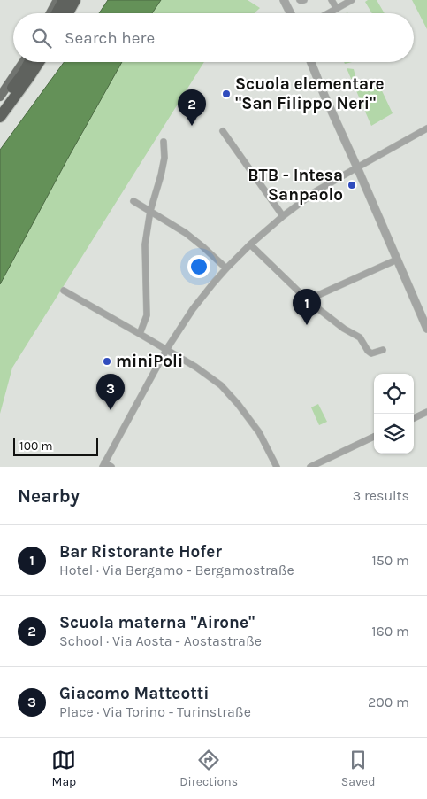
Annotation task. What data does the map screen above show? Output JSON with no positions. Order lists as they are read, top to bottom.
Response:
{
  "places": ["Scuola elementare \"San Filippo Neri\"", "BTB - Intesa Sanpaolo", "miniPoli"],
  "scale_bar": "100 m",
  "page": {
    "search": "Search here",
    "pins": ["2", "1", "3"],
    "scale": "100 m",
    "heading": ["Nearby", "3 results"],
    "list": [
      {
        "mark": "1",
        "name": "Bar Ristorante Hofer",
        "note": "Hotel · Via Bergamo - Bergamostraße",
        "value": "150 m"
      },
      {
        "mark": "2",
        "name": "Scuola materna \"Airone\"",
        "note": "School · Via Aosta - Aostastraße",
        "value": "160 m"
      },
      {
        "mark": "3",
        "name": "Giacomo Matteotti",
        "note": "Place · Via Torino - Turinstraße",
        "value": "200 m"
      }
    ],
    "nav": ["Map", "Directions", "Saved"]
  }
}
